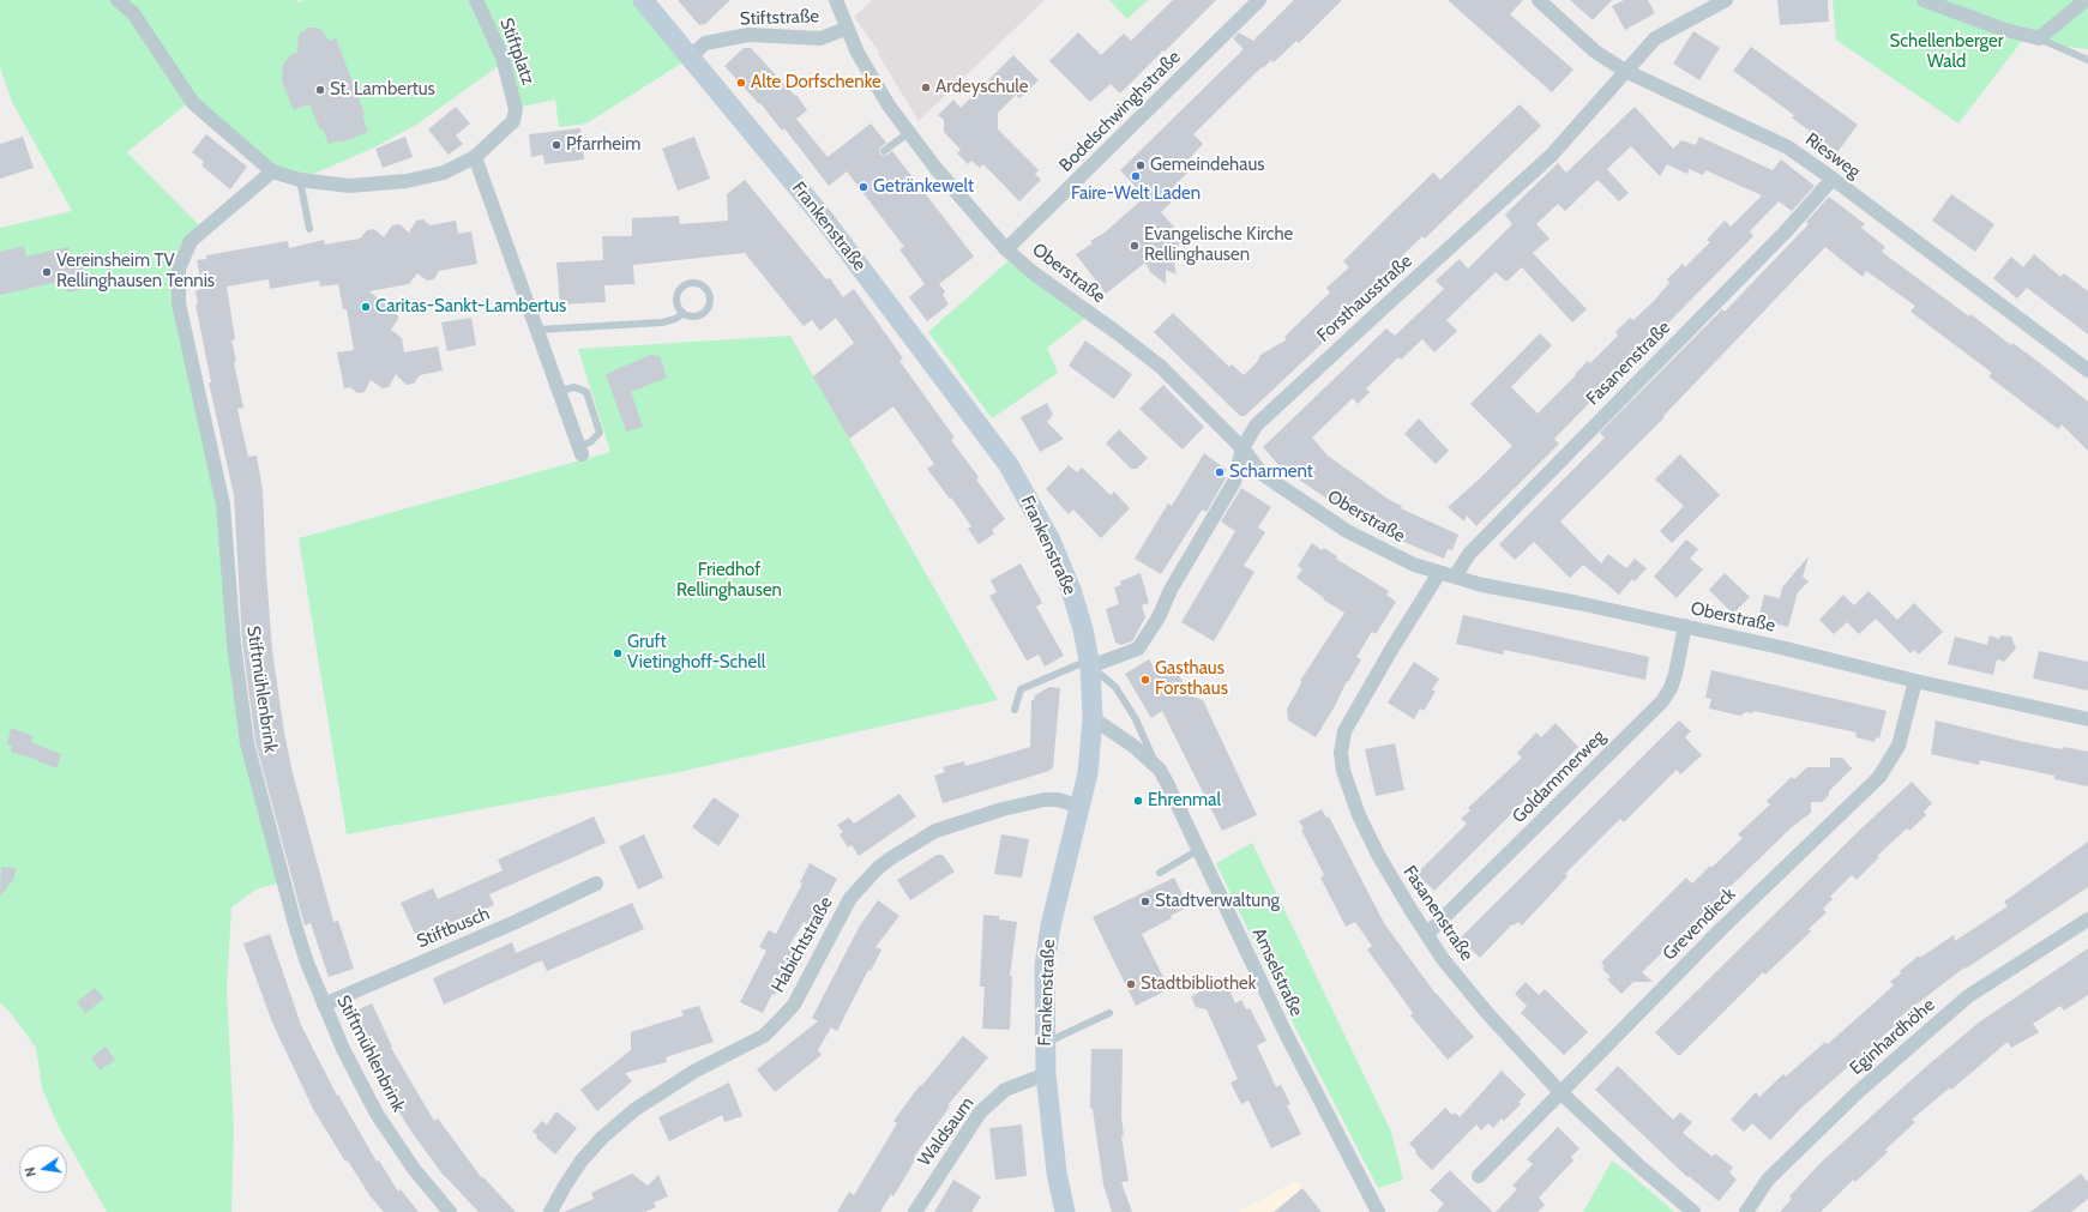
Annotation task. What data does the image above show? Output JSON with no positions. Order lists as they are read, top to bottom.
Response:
{
  "streets": {
    "main road": ["Frankenstraße"],
    "street": [
      "Stiftstraße",
      "Stiftplatz",
      "Bodelschwinghstraße",
      "Riesweg",
      "Oberstraße",
      "Forsthausstraße",
      "Fasanenstraße",
      "Stiftmühlenbrink",
      "Goldammerweg",
      "Grevendieck",
      "Stiftbusch",
      "Habichtstraße",
      "Amselstraße",
      "Eginhardhöhe",
      "Waldsaum"
    ]
  },
  "crossings": [
    ["Stiftstraße", "Frankenstraße"],
    ["Stiftstraße", "Oberstraße"],
    ["Stiftplatz", "Stiftmühlenbrink"],
    ["Bodelschwinghstraße", "Oberstraße"],
    ["Riesweg", "Forsthausstraße"],
    ["Riesweg", "Fasanenstraße"],
    ["Frankenstraße", "Forsthausstraße"],
    ["Frankenstraße", "Habichtstraße"],
    ["Frankenstraße", "Amselstraße"],
    ["Frankenstraße", "Waldsaum"],
    ["Oberstraße", "Forsthausstraße"],
    ["Oberstraße", "Fasanenstraße"],
    ["Oberstraße", "Goldammerweg"],
    ["Oberstraße", "Grevendieck"],
    ["Fasanenstraße", "Goldammerweg"],
    ["Fasanenstraße", "Grevendieck"],
    ["Stiftmühlenbrink", "Stiftbusch"]
  ],
  "parks": ["Schellenberger Wald", "Friedhof Rellinghausen"],
  "places": [
    "Alte Dorfschenke",
    "Ardeyschule",
    "St. Lambertus",
    "Pfarrheim",
    "Gemeindehaus",
    "Faire-Welt Laden",
    "Getränkewelt",
    "Evangelische Kirche Rellinghausen",
    "Vereinsheim TV Rellinghausen Tennis",
    "Caritas-Sankt-Lambertus",
    "Scharment",
    "Gruft Vietinghoff-Schell",
    "Gasthaus Forsthaus",
    "Ehrenmal",
    "Stadtverwaltung",
    "Stadtbibliothek"
  ],
  "north": "left"
}
